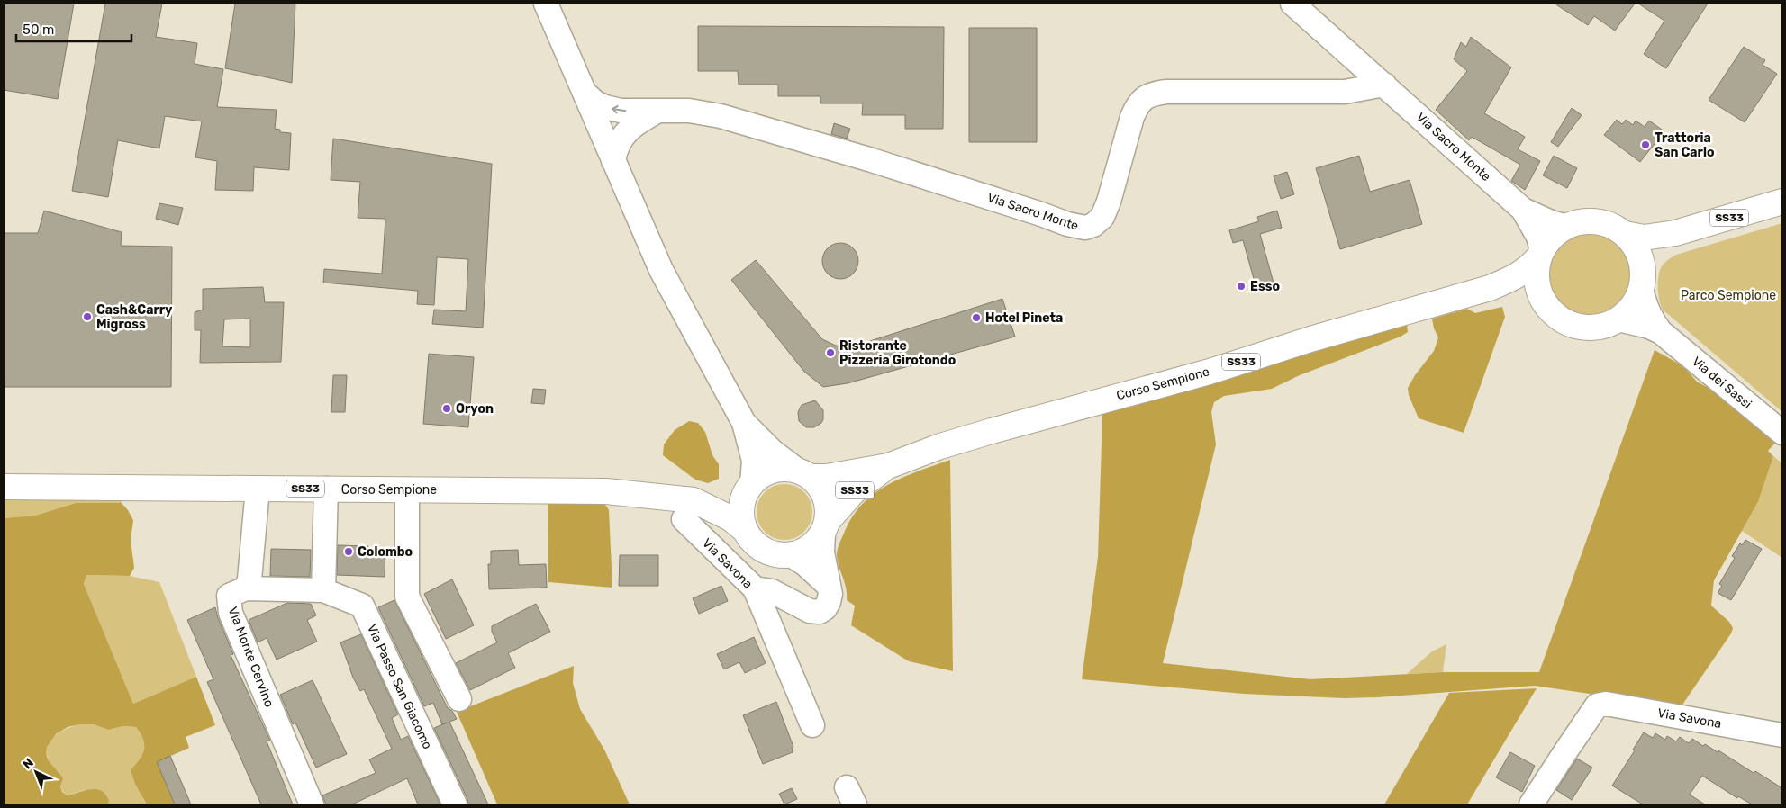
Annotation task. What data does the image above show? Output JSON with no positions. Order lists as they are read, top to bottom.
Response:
{
  "streets": {
    "main road": ["SS33", "Corso Sempione"],
    "street": [
      "Via Sacro Monte",
      "Via dei Sassi",
      "Via Savona",
      "Via Monte Cervino",
      "Via Passo San Giacomo"
    ]
  },
  "crossings": [
    ["Via Sacro Monte", "SS33"],
    ["Via Sacro Monte", "Via dei Sassi"],
    ["SS33", "Via dei Sassi"],
    ["SS33", "Corso Sempione"],
    ["Corso Sempione", "Via Savona"],
    ["Corso Sempione", "Via Monte Cervino"],
    ["Via Monte Cervino", "Via Passo San Giacomo"]
  ],
  "parks": ["Parco Sempione"],
  "places": [
    "Trattoria San Carlo",
    "Esso",
    "Cash&Carry Migross",
    "Hotel Pineta",
    "Ristorante Pizzeria Girotondo",
    "Oryon",
    "Colombo"
  ],
  "scale_bar": "50 m",
  "north": "top left"
}
